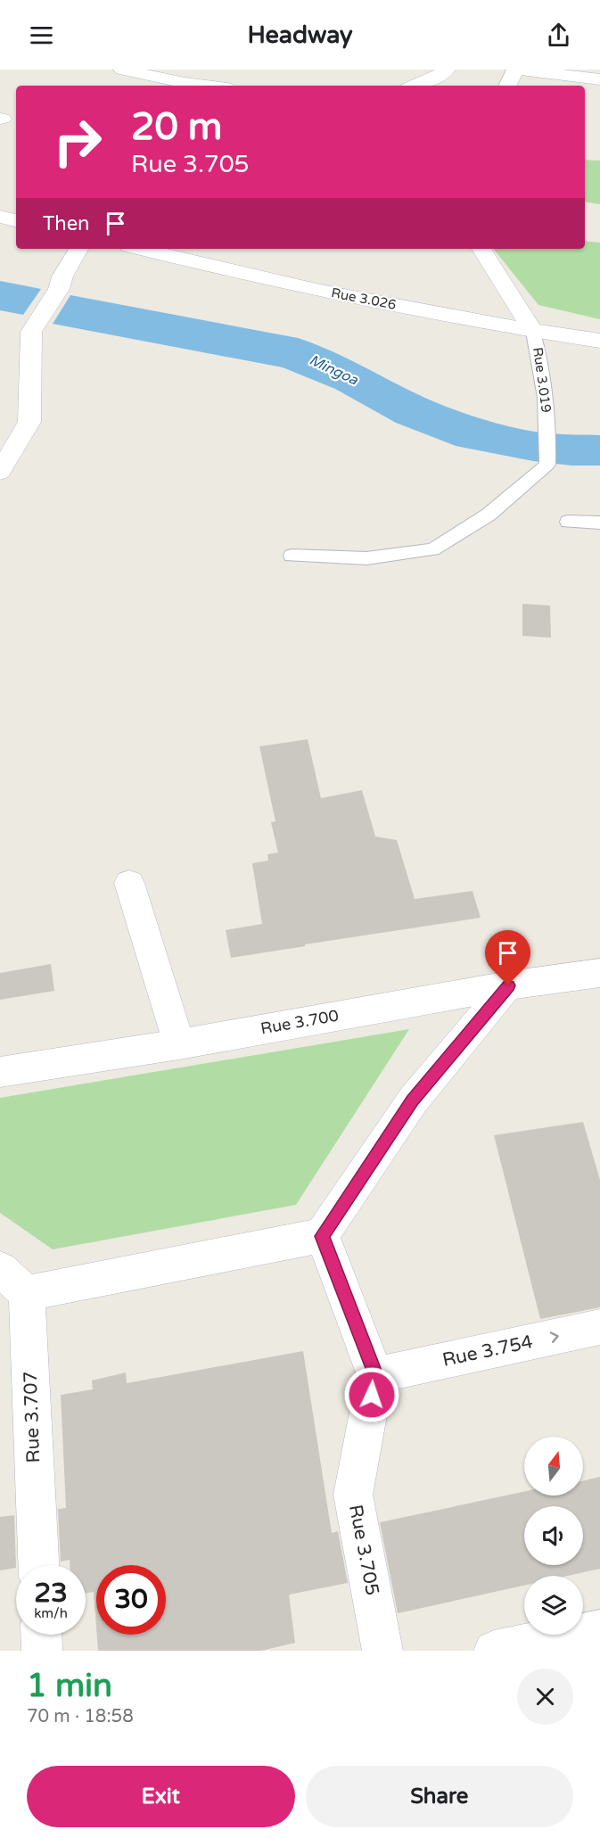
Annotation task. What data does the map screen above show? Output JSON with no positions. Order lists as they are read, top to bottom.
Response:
{
  "streets": {
    "street": [
      "Rue 3.026",
      "Rue 3.019",
      "Rue 3.700",
      "Rue 3.754",
      "Rue 3.707",
      "Rue 3.705"
    ]
  },
  "crossings": [
    ["Rue 3.026", "Rue 3.019"],
    ["Rue 3.754", "Rue 3.705"]
  ],
  "one_way": ["Rue 3.754"],
  "water": ["Mingoa"],
  "north": "top",
  "page": {
    "header": "Headway",
    "turn": ["20 m", "Rue 3.705"],
    "then": "Then",
    "speed": "23 km/h",
    "limit": "30",
    "heading": ["1 min", "70 m · 18:58"],
    "buttons": ["Exit", "Share"]
  }
}
